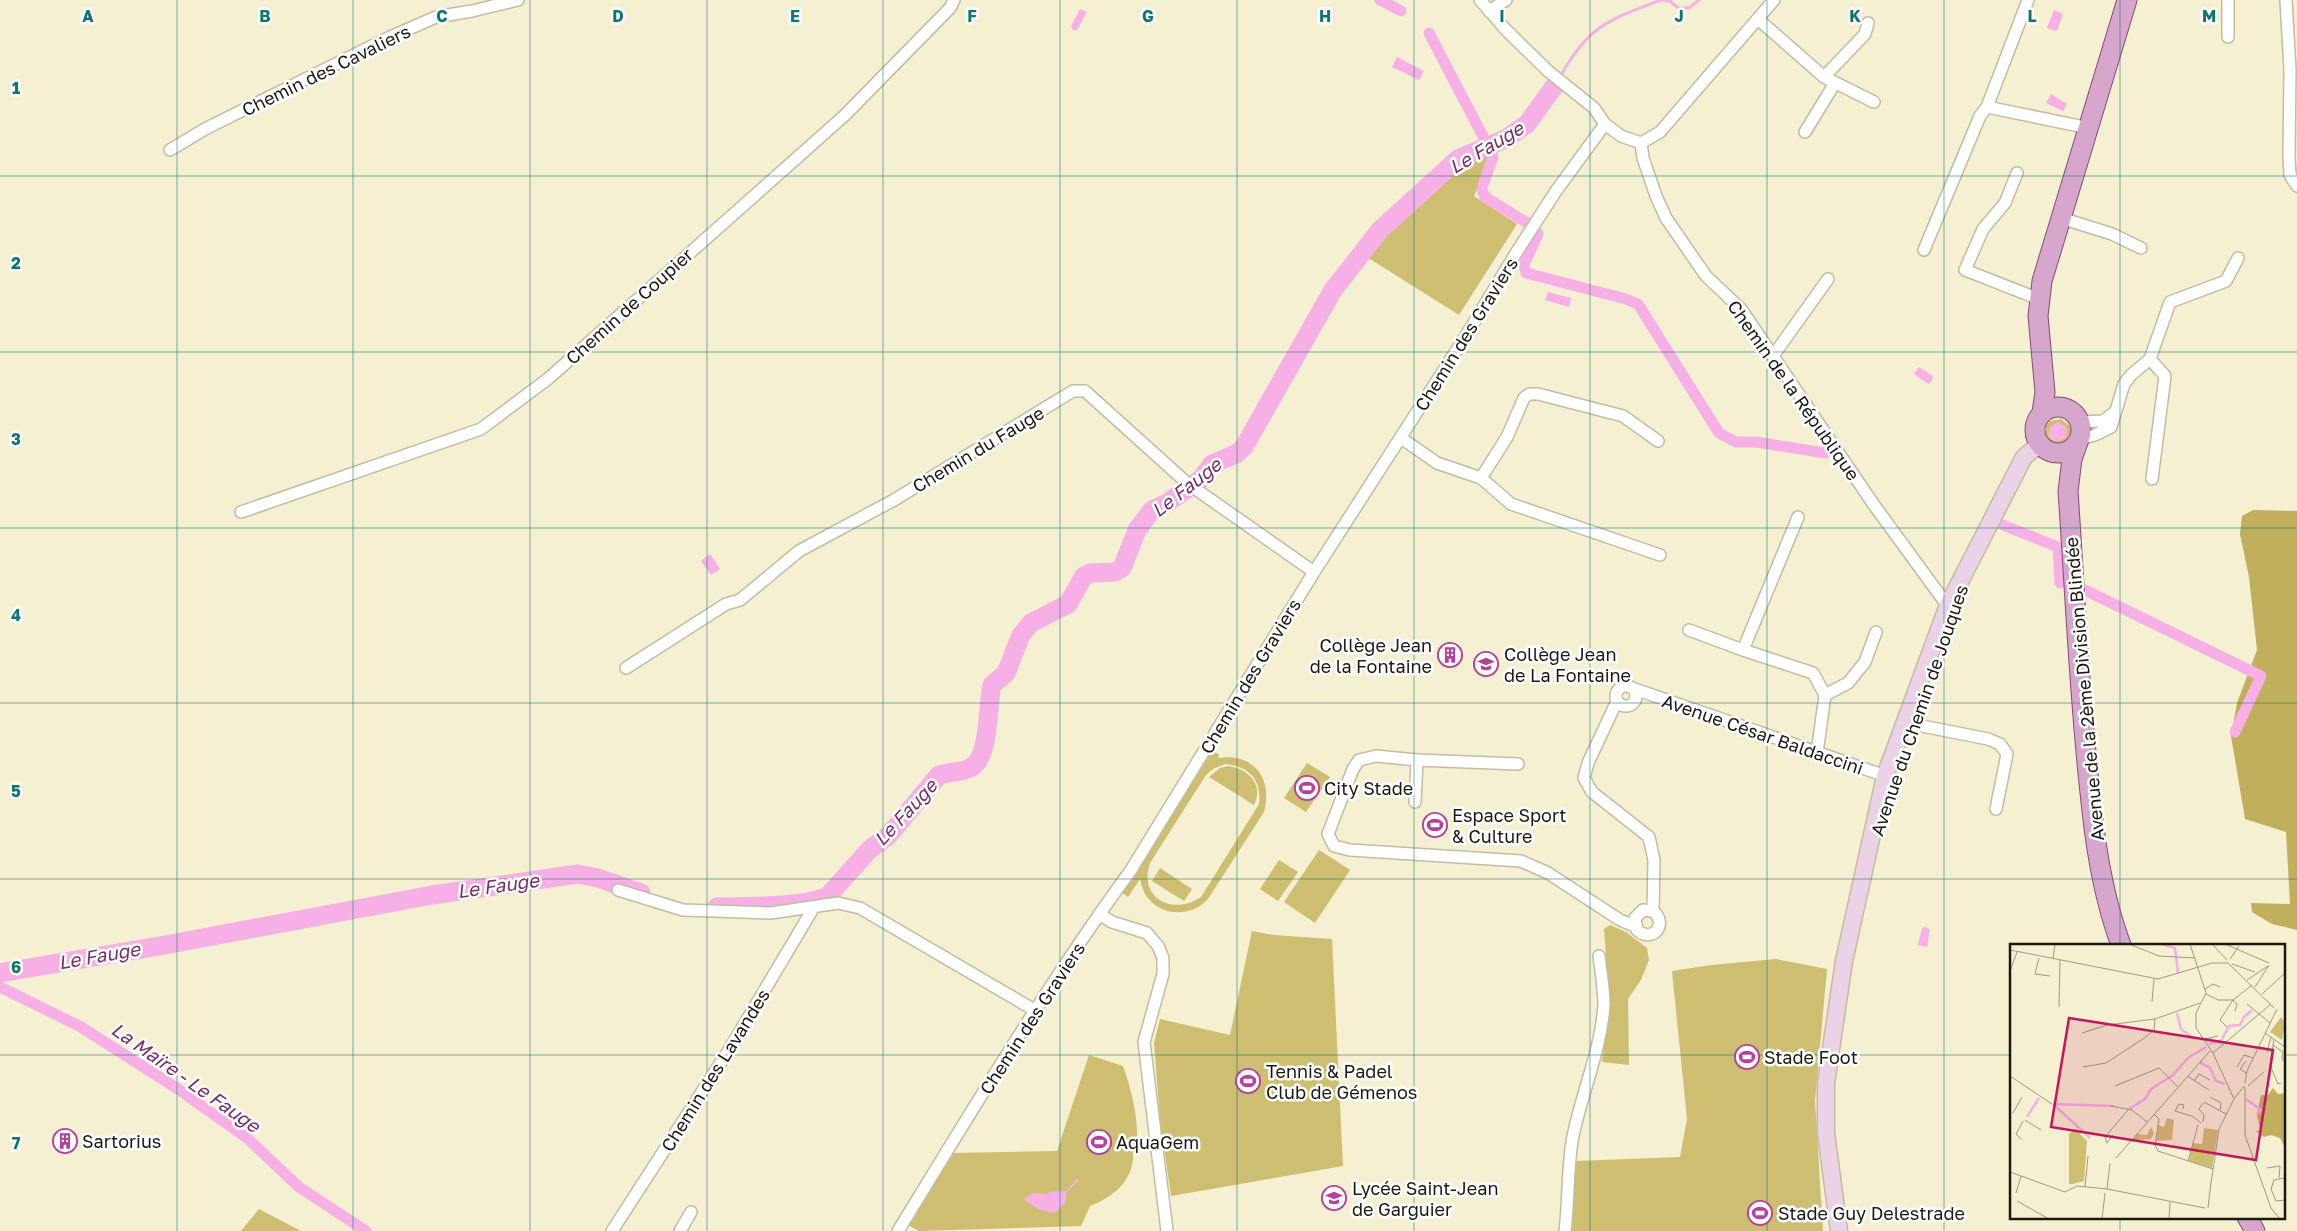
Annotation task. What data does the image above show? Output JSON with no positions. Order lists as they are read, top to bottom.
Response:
{
  "streets": {
    "main road": ["Avenue de la 2ème Division Blindée", "Avenue du Chemin de Jouques"],
    "street": [
      "Chemin des Cavaliers",
      "Chemin de Coupier",
      "Chemin des Graviers",
      "Chemin de la République",
      "Chemin du Fauge",
      "Avenue César Baldaccini",
      "Chemin des Lavandes"
    ]
  },
  "crossings": [
    ["Chemin des Graviers", "Chemin du Fauge"],
    ["Chemin de la République", "Avenue du Chemin de Jouques"],
    ["Avenue du Chemin de Jouques", "Avenue César Baldaccini"]
  ],
  "water": ["Le Fauge", "La Maïre - Le Fauge"],
  "places": {
    "building": ["Collège Jean de la Fontaine", "Sartorius"],
    "school or university": ["Collège Jean de La Fontaine", "Lycée Saint-Jean de Garguier"],
    "sports": [
      "City Stade",
      "Espace Sport & Culture",
      "Stade Foot",
      "Tennis & Padel Club de Gémenos",
      "AquaGem",
      "Stade Guy Delestrade"
    ]
  },
  "grid": {
    "columns": [
      "A",
      "B",
      "C",
      "D",
      "E",
      "F",
      "G",
      "H",
      "I",
      "J",
      "K",
      "L",
      "M"
    ],
    "rows": [
      "1",
      "2",
      "3",
      "4",
      "5",
      "6",
      "7"
    ]
  }
}
